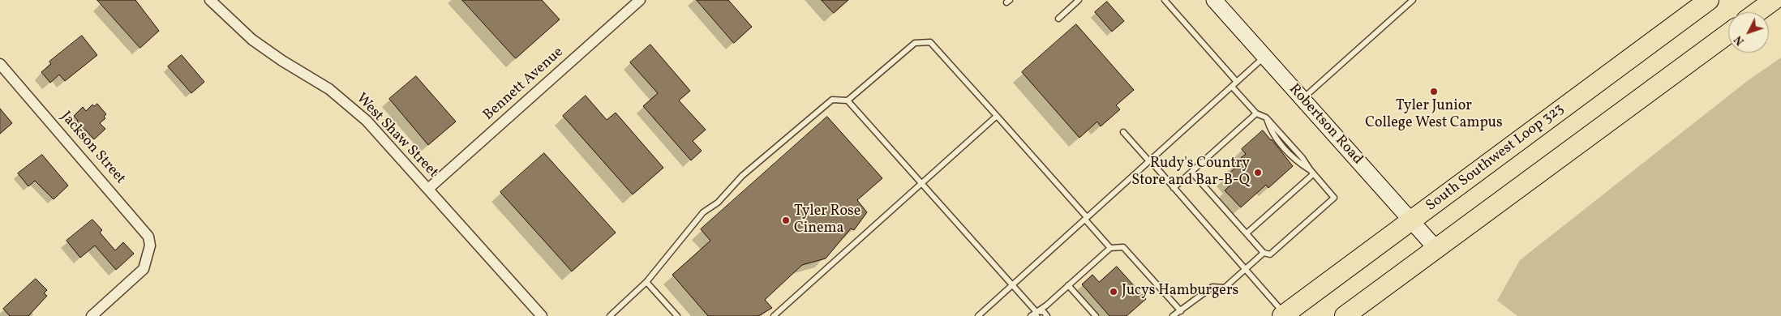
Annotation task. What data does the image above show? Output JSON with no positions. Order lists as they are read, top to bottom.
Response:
{
  "streets": {
    "highway": ["South Southwest Loop 323"],
    "street": [
      "Bennett Avenue",
      "Robertson Road",
      "West Shaw Street",
      "Jackson Street"
    ]
  },
  "crossings": [
    ["Bennett Avenue", "West Shaw Street"],
    ["Robertson Road", "South Southwest Loop 323"]
  ],
  "places": [
    "Tyler Junior College West Campus",
    "Rudy's Country Store and Bar-B-Q",
    "Tyler Rose Cinema",
    "Jucys Hamburgers"
  ],
  "north": "bottom left"
}
